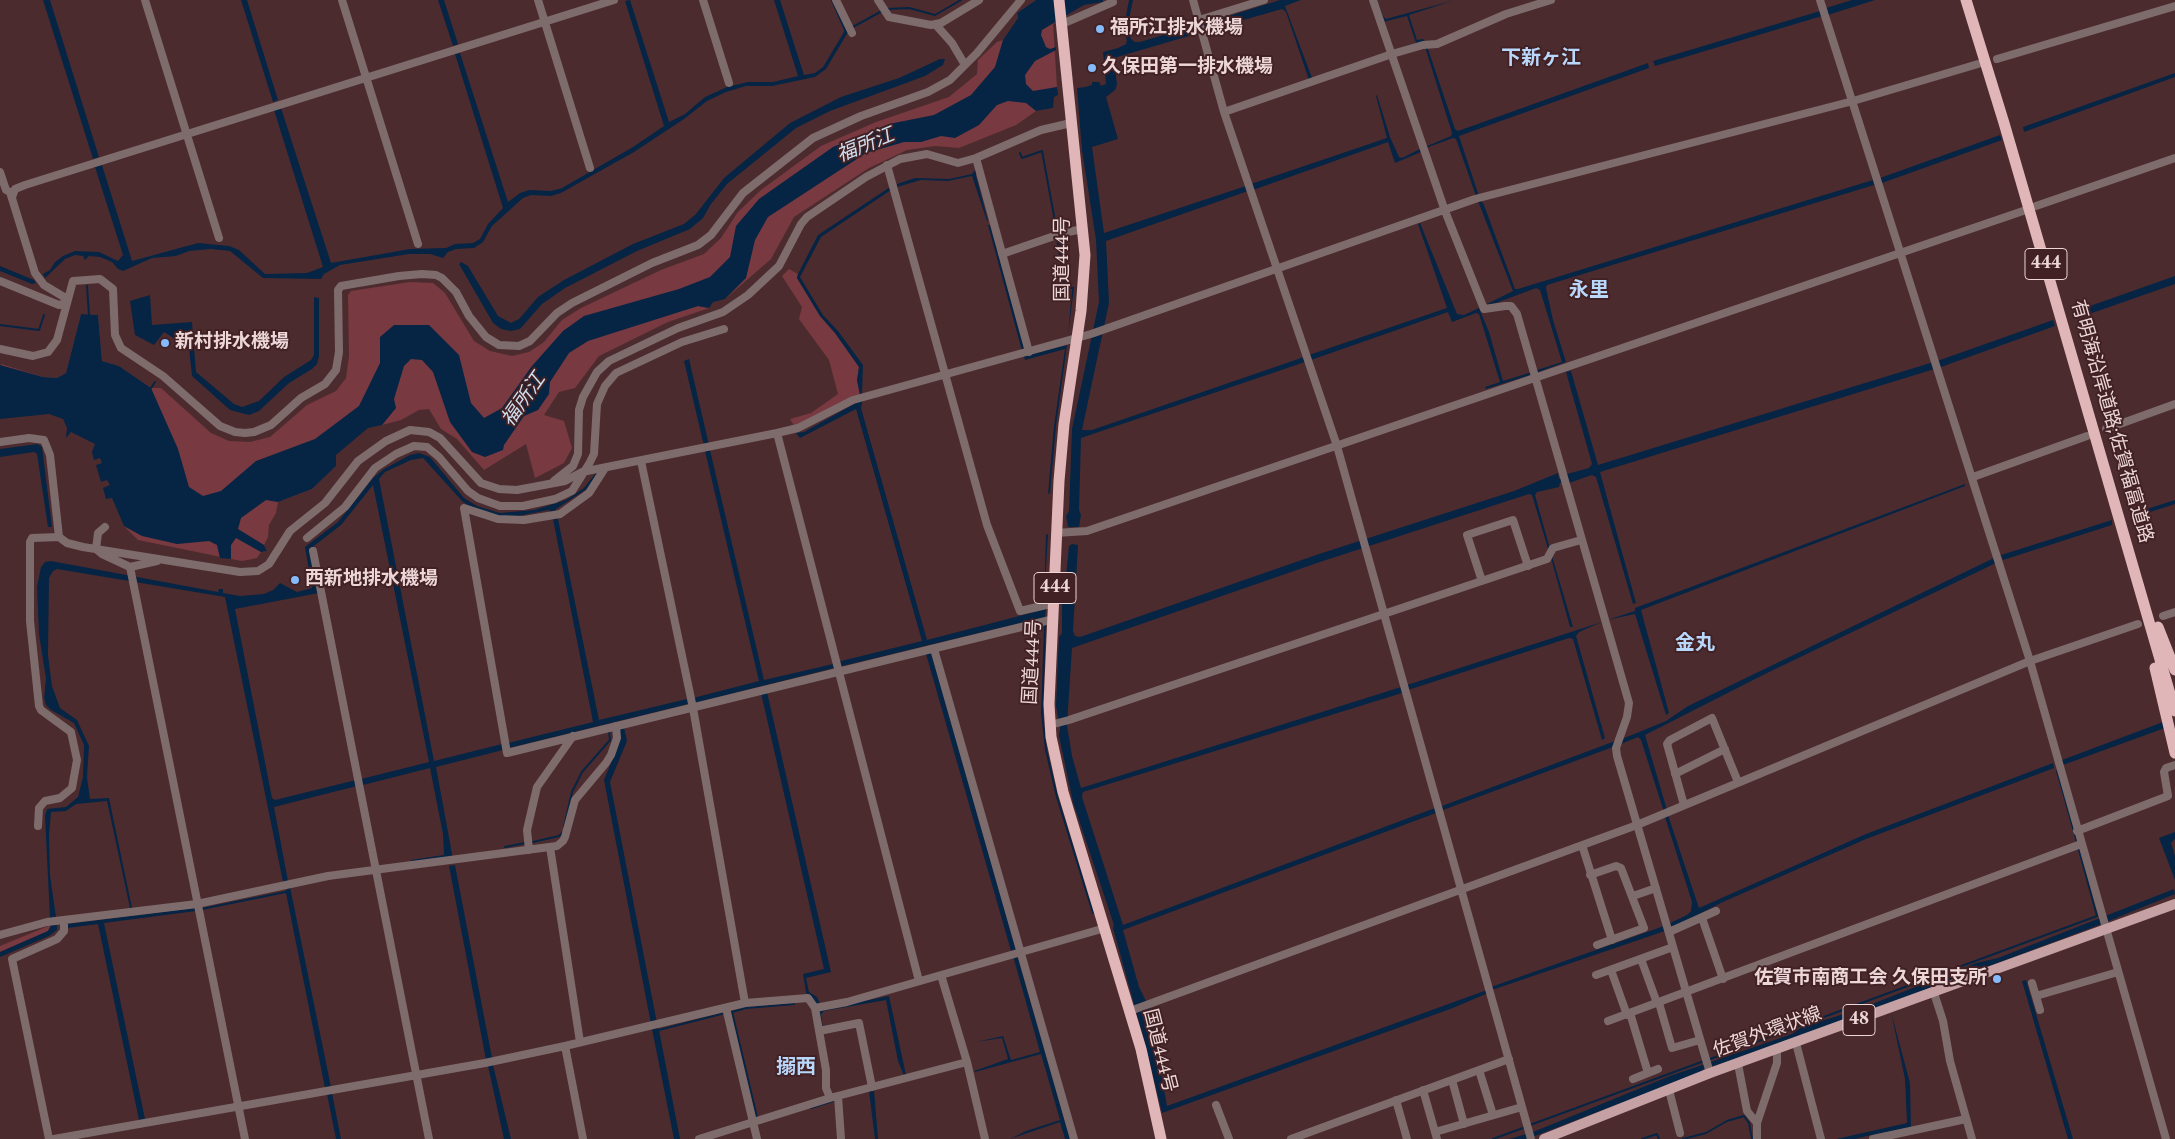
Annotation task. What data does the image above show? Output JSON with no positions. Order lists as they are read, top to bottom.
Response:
{
  "streets": {
    "highway": ["国道444号", "444", "有明海沿岸道路;佐賀福富道路"],
    "main road": ["48", "佐賀外環状線"]
  },
  "crossings": [
    ["国道444号", "444"]
  ],
  "districts": [
    "下新ヶ江",
    "永里",
    "金丸",
    "搦西"
  ],
  "water": ["福所江"],
  "places": [
    "福所江排水機場",
    "久保田第一排水機場",
    "新村排水機場",
    "西新地排水機場",
    "佐賀市南商工会 久保田支所"
  ]
}
